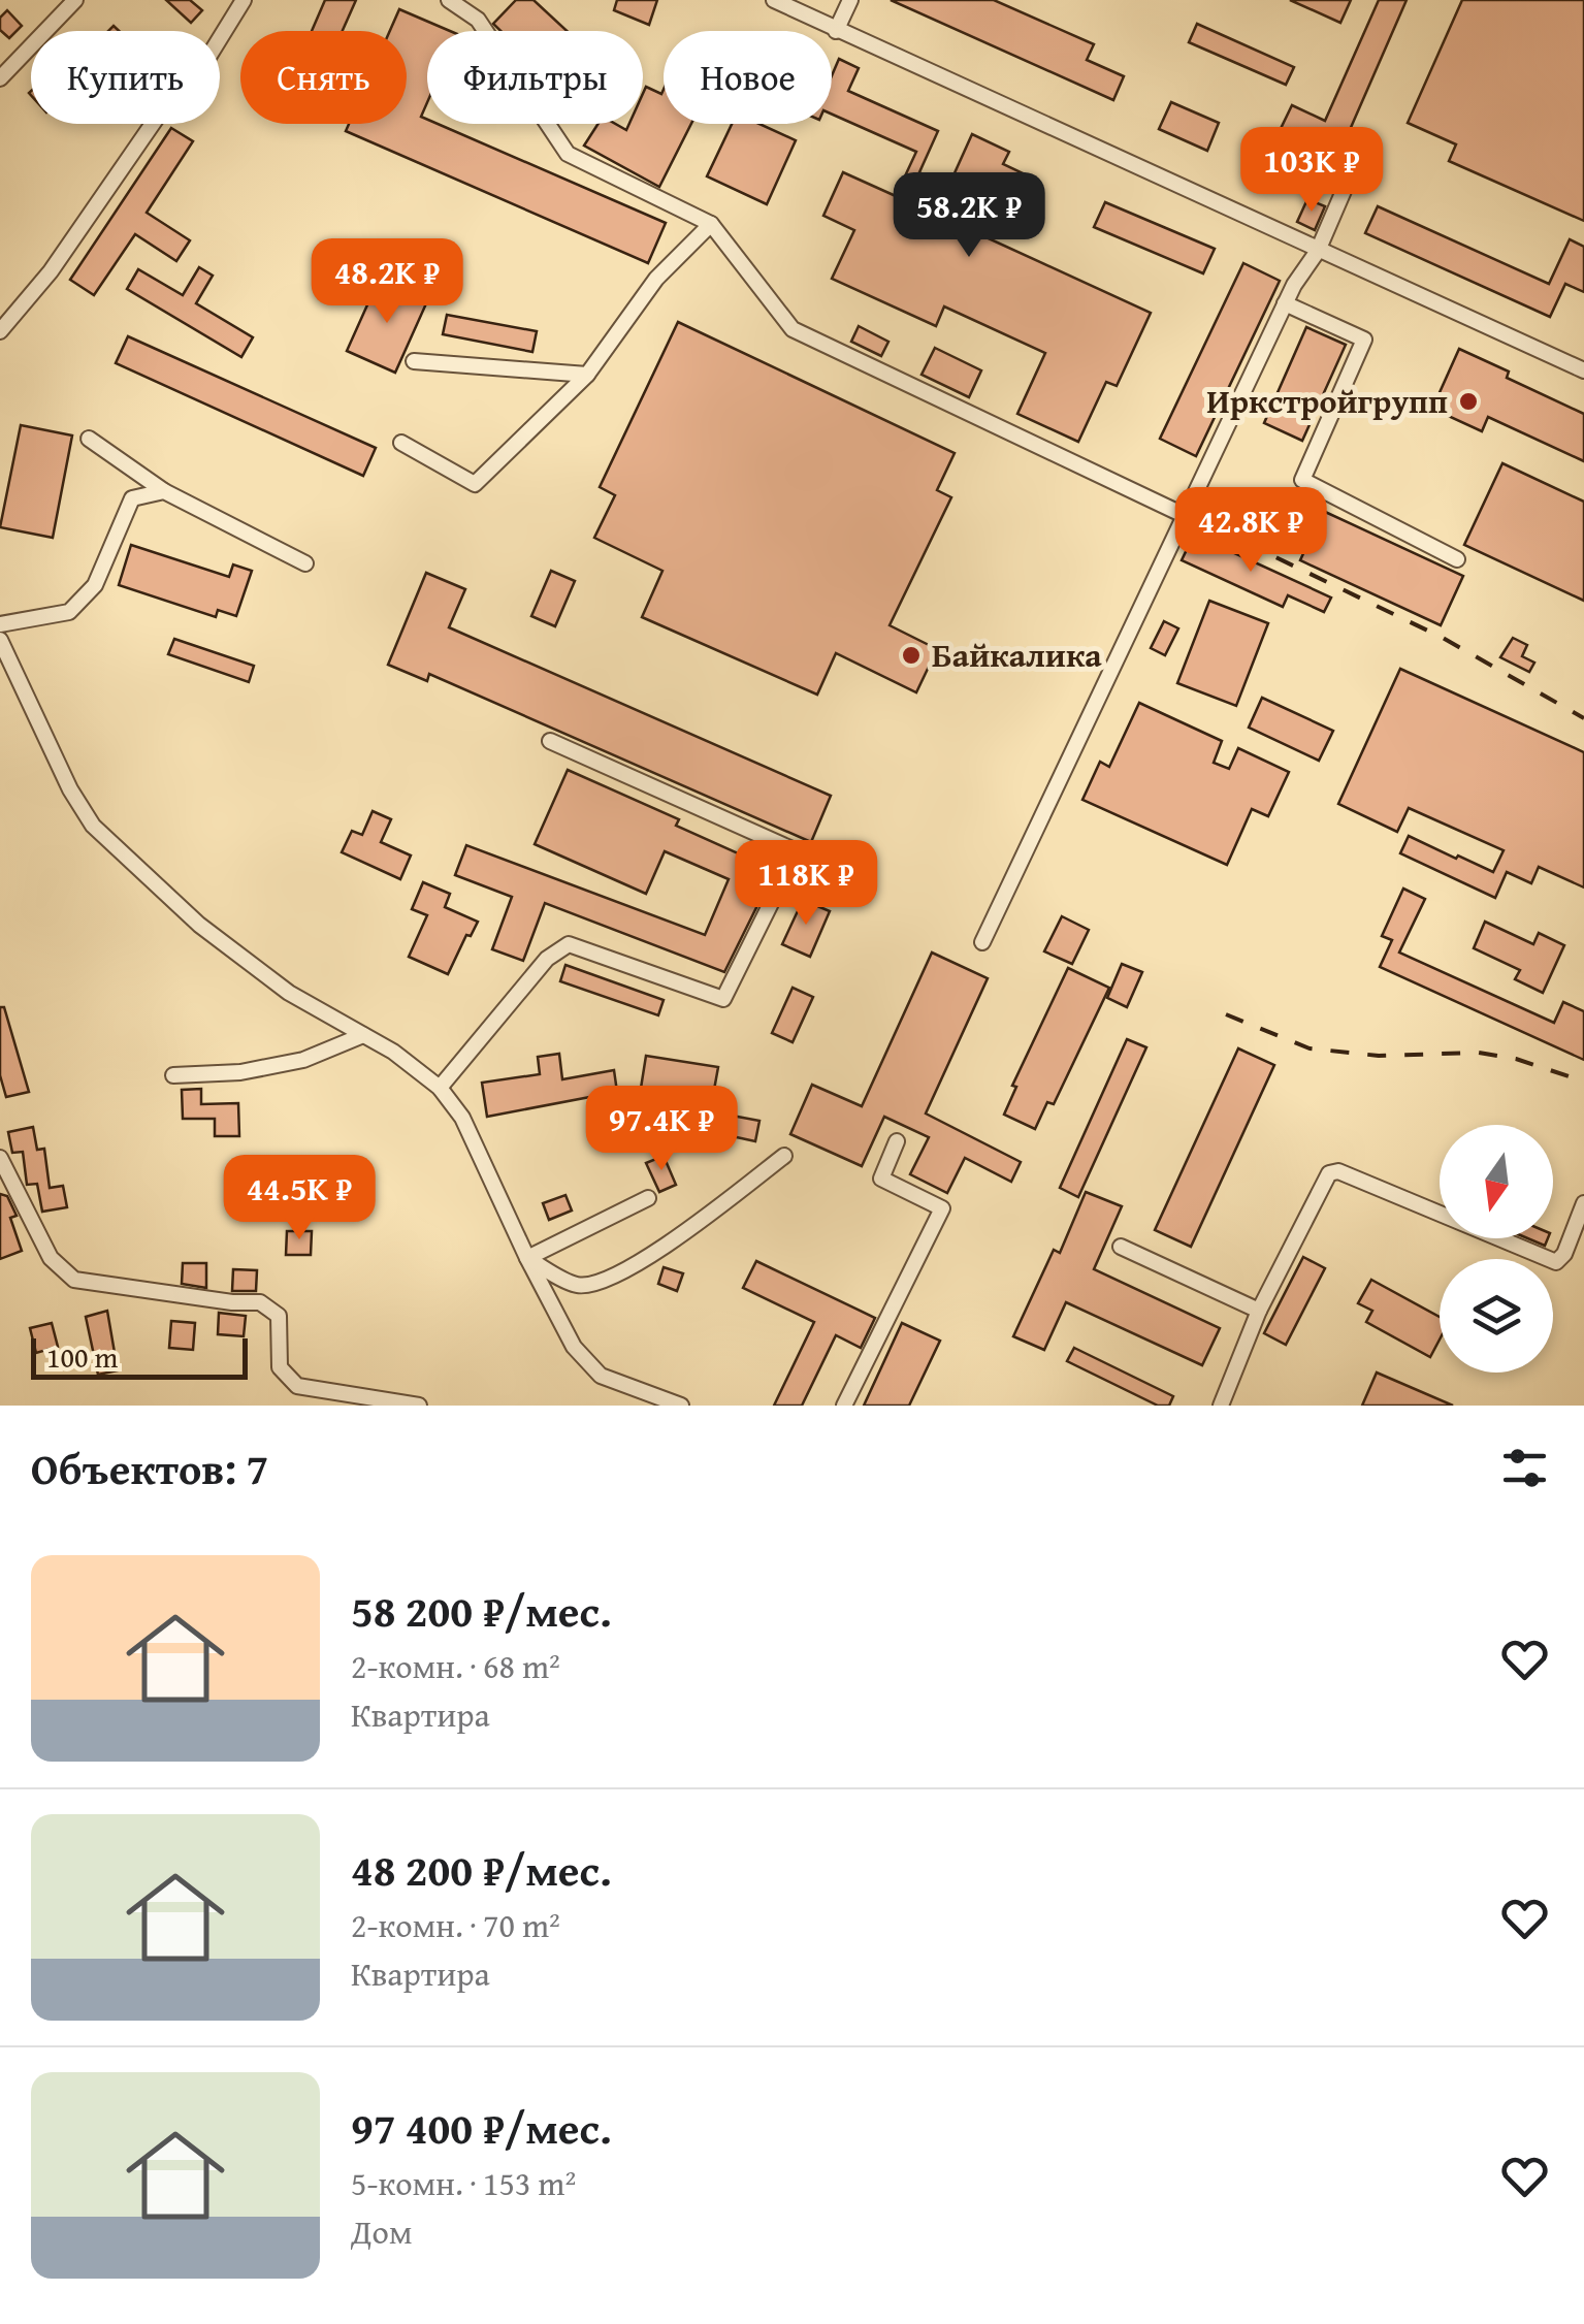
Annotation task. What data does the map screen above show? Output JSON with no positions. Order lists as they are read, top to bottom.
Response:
{
  "places": ["Иркстройгрупп", "Байкалика"],
  "scale_bar": "100 m",
  "north": "bottom",
  "page": {
    "chip": [
      "Купить",
      "Снять",
      "Фильтры",
      "Новое"
    ],
    "price": [
      "103K ₽",
      "58.2K ₽",
      "48.2K ₽",
      "42.8K ₽",
      "118K ₽",
      "97.4K ₽",
      "44.5K ₽"
    ],
    "scale": "100 m",
    "heading": "Объектов: 7",
    "list": [
      {
        "name": "58 200 ₽/мес.",
        "note": "2-комн. · 68 m² · Квартира"
      },
      {
        "name": "48 200 ₽/мес.",
        "note": "2-комн. · 70 m² · Квартира"
      },
      {
        "name": "97 400 ₽/мес.",
        "note": "5-комн. · 153 m² · Дом"
      }
    ]
  }
}
